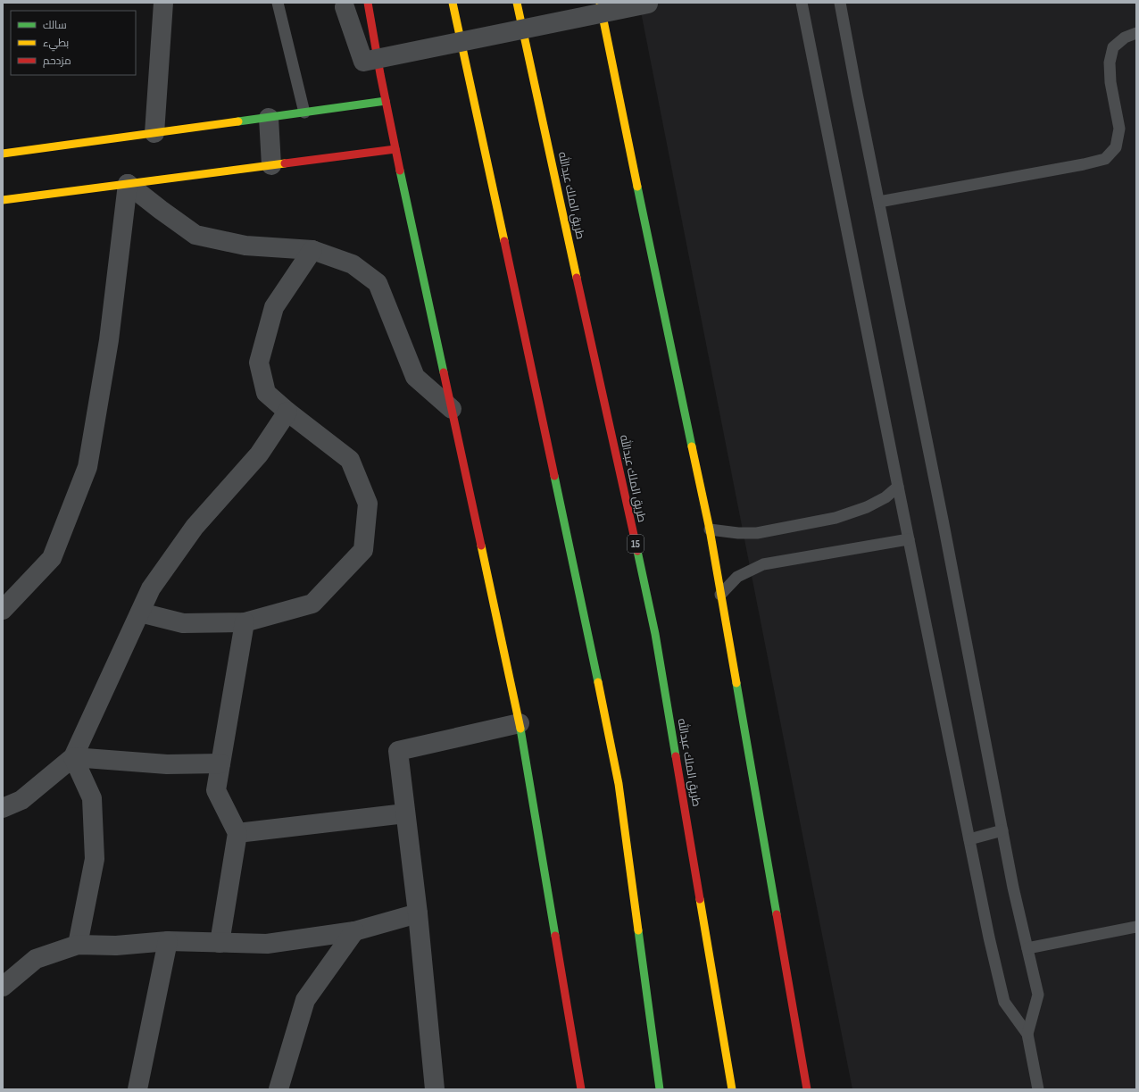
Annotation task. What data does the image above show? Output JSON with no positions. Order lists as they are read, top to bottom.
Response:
{
  "streets": {
    "main road": ["طريق الملك عبدالله", "15"]
  },
  "legend": ["سالك", "بطيء", "مزدحم"]
}
